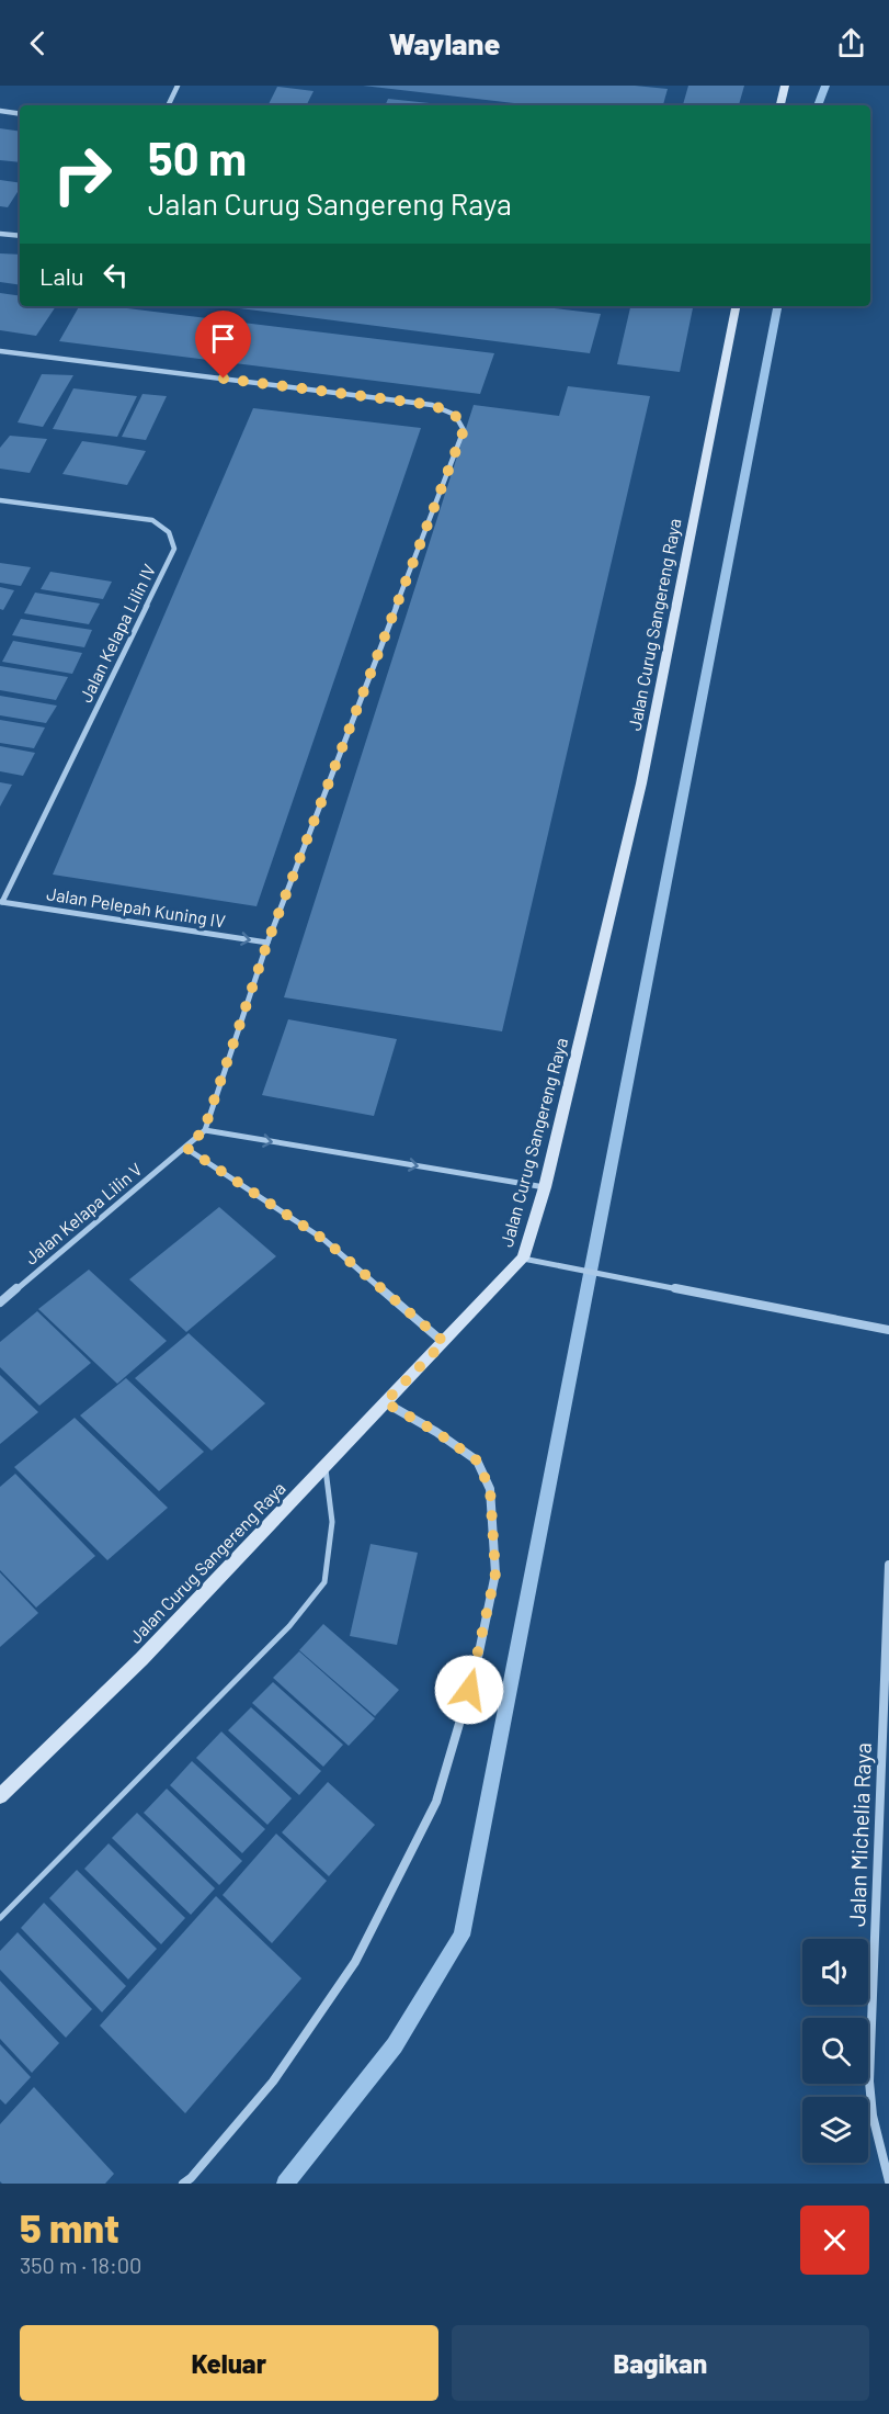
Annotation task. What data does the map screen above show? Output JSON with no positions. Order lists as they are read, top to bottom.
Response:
{
  "streets": {
    "main road": ["Jalan Curug Sangereng Raya"],
    "street": [
      "Jalan Kelapa Lilin IV",
      "Jalan Pelepah Kuning IV",
      "Jalan Kelapa Lilin V",
      "Jalan Michelia Raya"
    ]
  },
  "crossings": [
    ["Jalan Kelapa Lilin IV", "Jalan Pelepah Kuning IV"]
  ],
  "one_way": ["Jalan Pelepah Kuning IV"],
  "page": {
    "header": "Waylane",
    "turn": ["50 m", "Jalan Curug Sangereng Raya"],
    "then": "Lalu",
    "heading": ["5 mnt", "350 m · 18:00"],
    "buttons": ["Keluar", "Bagikan"]
  }
}
